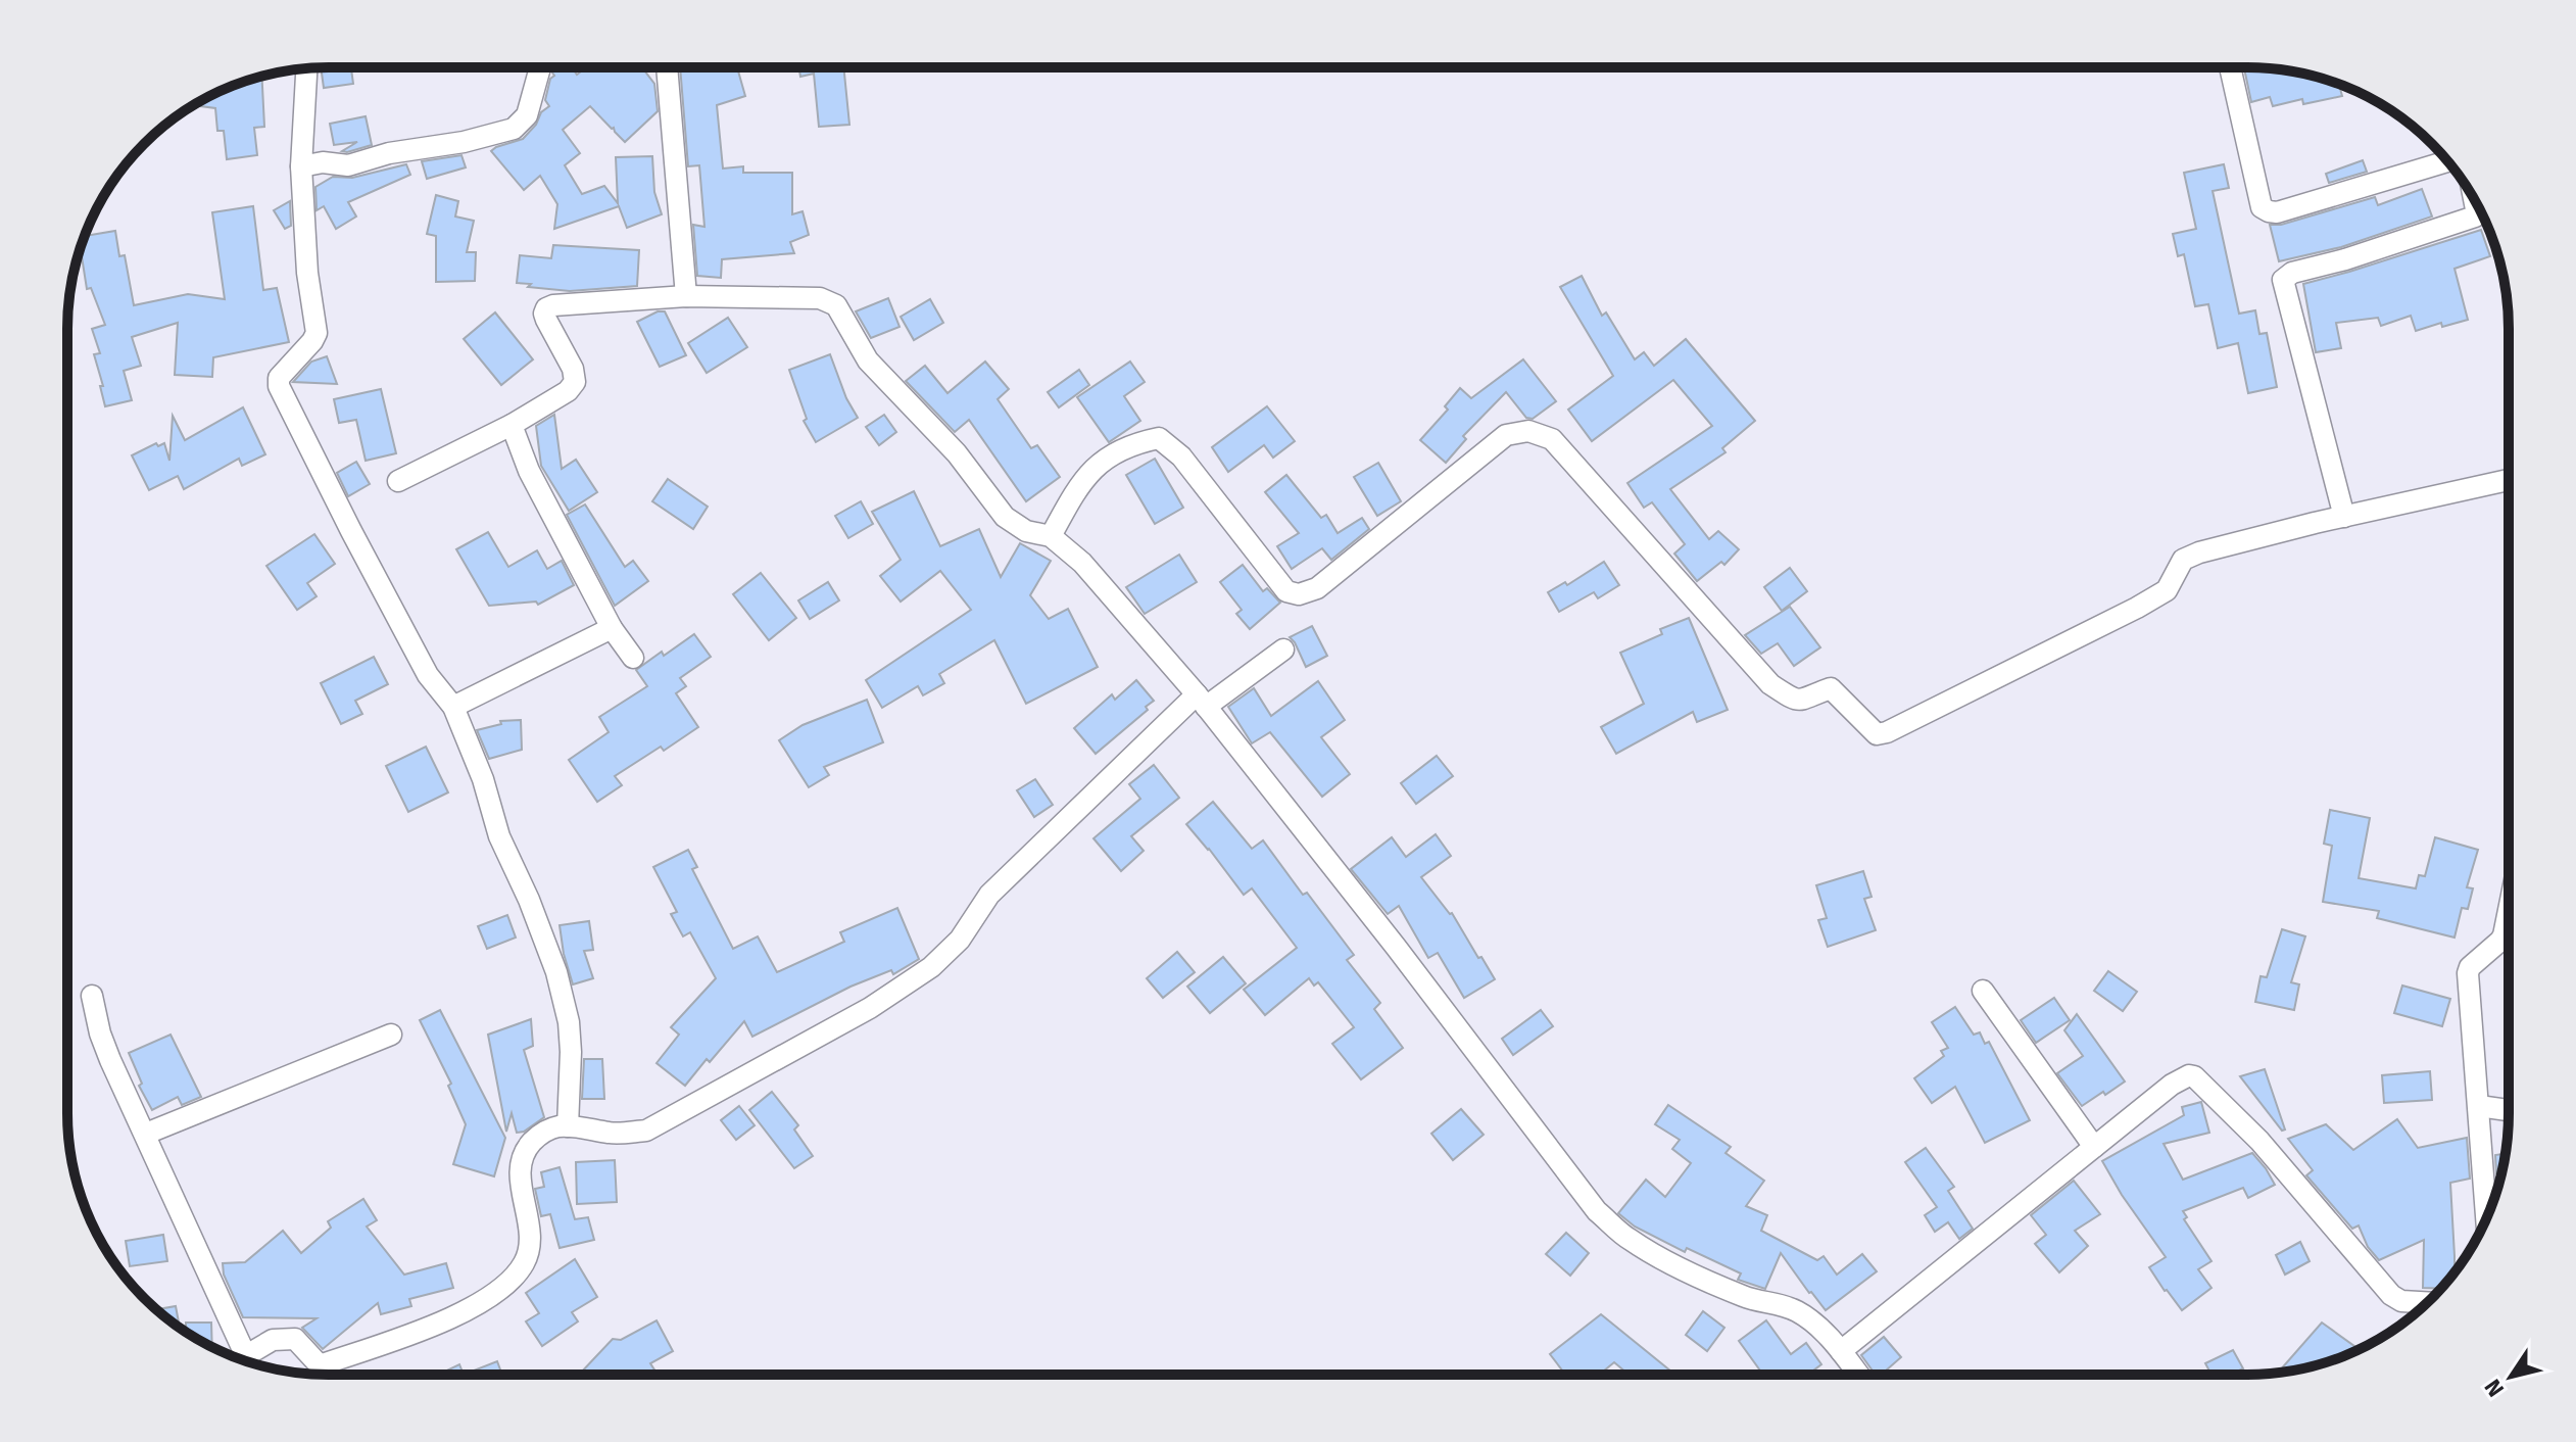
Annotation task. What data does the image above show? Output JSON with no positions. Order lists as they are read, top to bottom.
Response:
{
  "north": "bottom left"
}
